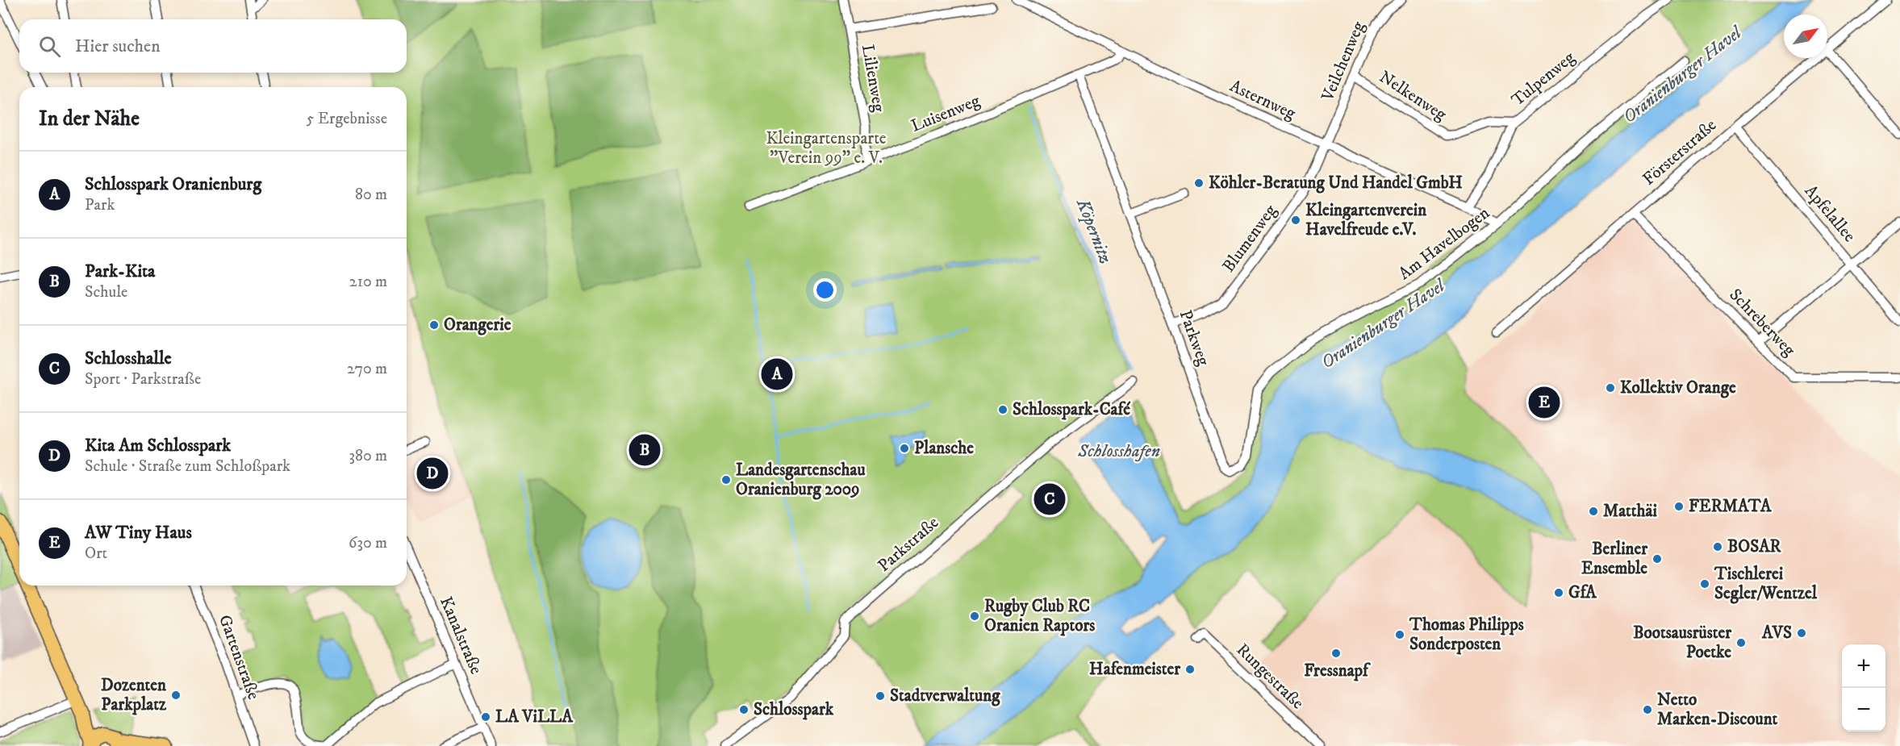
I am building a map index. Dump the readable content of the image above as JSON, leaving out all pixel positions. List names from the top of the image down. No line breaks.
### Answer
{"streets":{"street":["Veilchenweg","Lilienweg","Tulpenweg","Nelkenweg","Asternweg","Luisenweg","Försterstraße","Apfelallee","Blumenweg","Am Havelbogen","Schreberweg","Parkweg","Parkstraße","Kanalstraße","Gartenstraße","Rungestraße"]},"crossings":[["Veilchenweg","Nelkenweg"],["Veilchenweg","Asternweg"],["Veilchenweg","Blumenweg"],["Lilienweg","Luisenweg"],["Tulpenweg","Nelkenweg"],["Tulpenweg","Asternweg"],["Asternweg","Luisenweg"],["Asternweg","Blumenweg"],["Asternweg","Am Havelbogen"],["Luisenweg","Parkweg"],["Försterstraße","Apfelallee"],["Försterstraße","Schreberweg"],["Blumenweg","Parkweg"],["Am Havelbogen","Parkweg"]],"water":["Oranienburger Havel","Köpernitz","Schlosshafen"],"parks":["Kleingartensparte \"Verein 99\" e. V."],"places":["Köhler-Beratung Und Handel GmbH","Kleingartenverein Havelfreude e.V.","Orangerie","Kollektiv Orange","Schlosspark-Café","Plansche","Landesgartenschau Oranienburg 2009","FERMATA","Matthäi","BOSAR","Berliner Ensemble","Tischlerei Segler/Wentzel","GfA","Rugby Club RC Oranien Raptors","AVS","Thomas Philipps Sonderposten","Bootsausrüster Poetke","Fressnapf","Hafenmeister","Dozenten Parkplatz","Stadtverwaltung","Schlosspark","Netto Marken-Discount","LA ViLLA"],"north":"top right","page":{"search":"Hier suchen","heading":["In der Nähe","5 Ergebnisse"],"list":[{"mark":"A","name":"Schlosspark Oranienburg","note":"Park","value":"80 m"},{"mark":"B","name":"Park-Kita","note":"Schule","value":"210 m"},{"mark":"C","name":"Schlosshalle","note":"Sport · Parkstraße","value":"270 m"},{"mark":"D","name":"Kita Am Schlosspark","note":"Schule · Straße zum Schloßpark","value":"380 m"},{"mark":"E","name":"AW Tiny Haus","note":"Ort","value":"630 m"}],"pins":["A","E","B","D","C"],"map_buttons":["+","−"]}}
